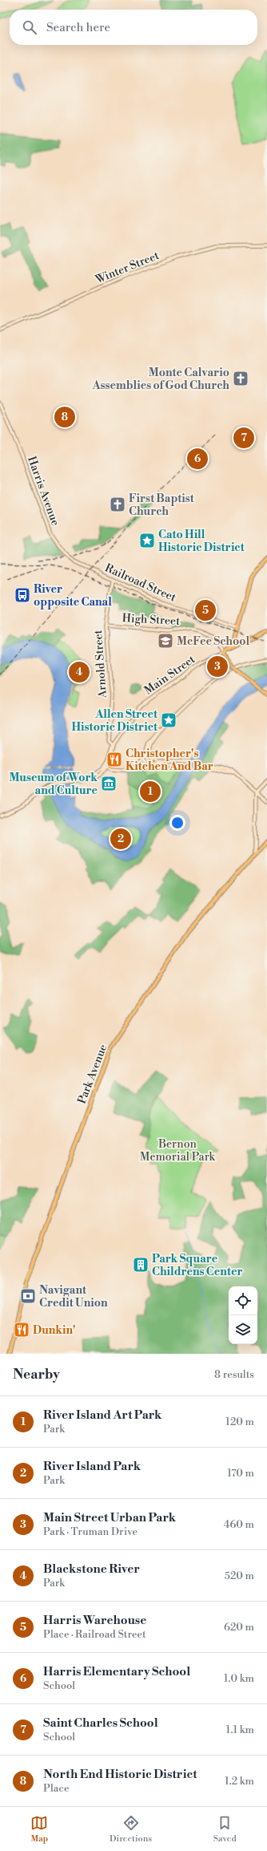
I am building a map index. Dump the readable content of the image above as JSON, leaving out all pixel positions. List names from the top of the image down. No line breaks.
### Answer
{"streets":{"main road":["Winter Street","Harris Avenue","Railroad Street","High Street","Arnold Street","Main Street","Park Avenue"]},"crossings":[["Harris Avenue","Railroad Street"],["Railroad Street","Arnold Street"],["Railroad Street","Main Street"],["High Street","Arnold Street"],["High Street","Main Street"],["Arnold Street","Main Street"]],"parks":["Bernon Memorial Park"],"places":{"church":["Monte Calvario Assemblies of God Church","First Baptist Church"],"place":["Cato Hill Historic District","Allen Street Historic District"],"bus stop":["River opposite Canal"],"school or university":["McFee School"],"restaurant":["Christopher's Kitchen And Bar","Dunkin'"],"museum":["Museum of Work and Culture"],"building":["Park Square Childrens Center"],"bank":["Navigant Credit Union"]},"page":{"search":"Search here","pins":["8","7","6","5","3","4","1","2"],"heading":["Nearby","8 results"],"list":[{"mark":"1","name":"River Island Art Park","note":"Park","value":"120 m"},{"mark":"2","name":"River Island Park","note":"Park","value":"170 m"},{"mark":"3","name":"Main Street Urban Park","note":"Park · Truman Drive","value":"460 m"},{"mark":"4","name":"Blackstone River","note":"Park","value":"520 m"},{"mark":"5","name":"Harris Warehouse","note":"Place · Railroad Street","value":"620 m"},{"mark":"6","name":"Harris Elementary School","note":"School","value":"1.0 km"},{"mark":"7","name":"Saint Charles School","note":"School","value":"1.1 km"},{"mark":"8","name":"North End Historic District","note":"Place","value":"1.2 km"}],"nav":["Map","Directions","Saved"]}}
